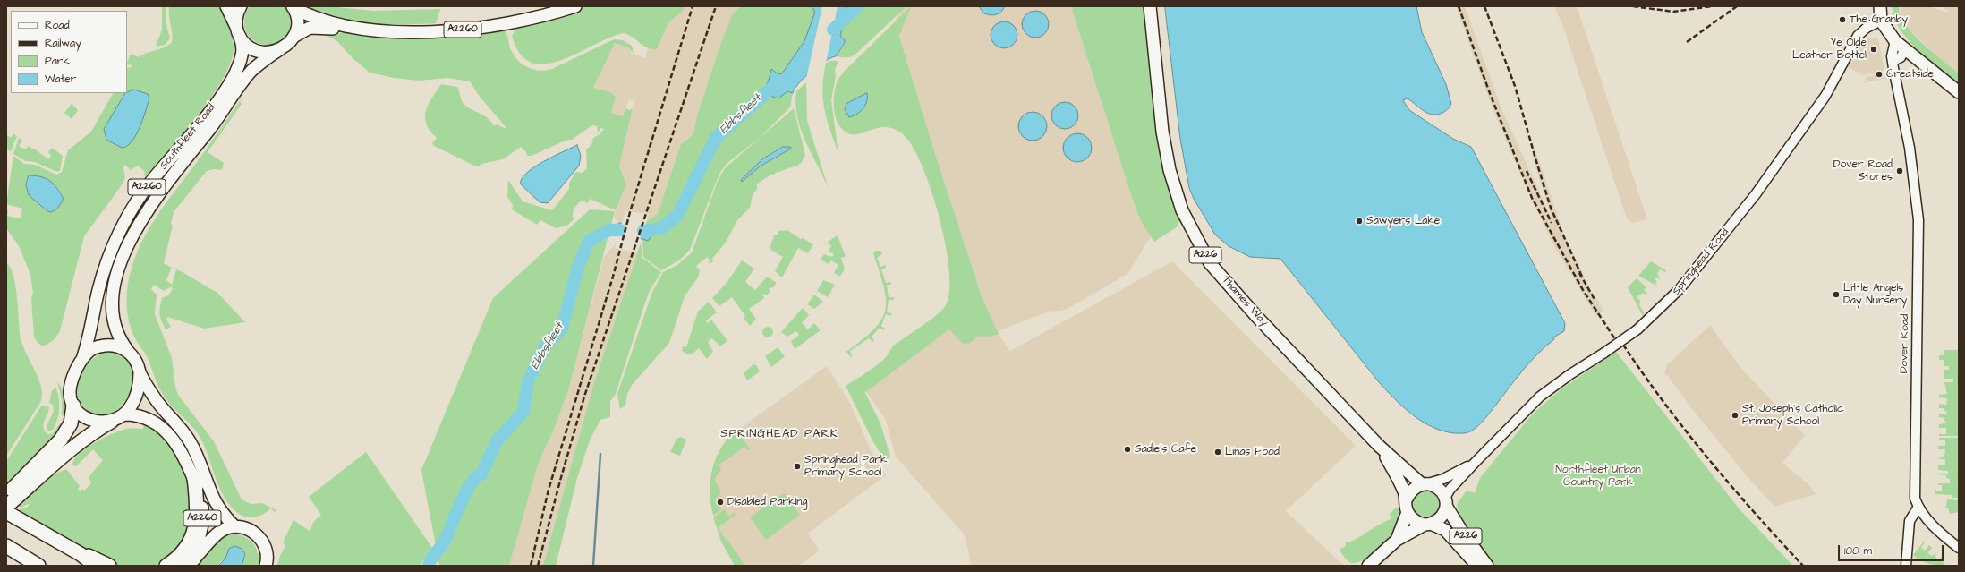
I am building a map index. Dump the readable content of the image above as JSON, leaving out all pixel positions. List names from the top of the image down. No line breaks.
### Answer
{"streets":{"main road":["A2260","Southfleet Road","A226","Thames Way"],"street":["Springhead Road","Dover Road"]},"crossings":[["A2260","Southfleet Road"],["A226","Springhead Road"],["A226","Thames Way"],["Springhead Road","Thames Way"]],"districts":["SPRINGHEAD PARK"],"water":["Ebbsfleet"],"parks":["Northfleet Urban Country Park"],"places":["The Granby","Ye Olde Leather Bottel","Creatside","Dover Road Stores","Sawyers Lake","Little Angels Day Nursery","St. Joseph's Catholic Primary School","Sadie's Cafe","Linas Food","Springhead Park Primary School","Disabled Parking"],"legend":["Road","Railway","Park","Water"],"scale_bar":"100 m"}
